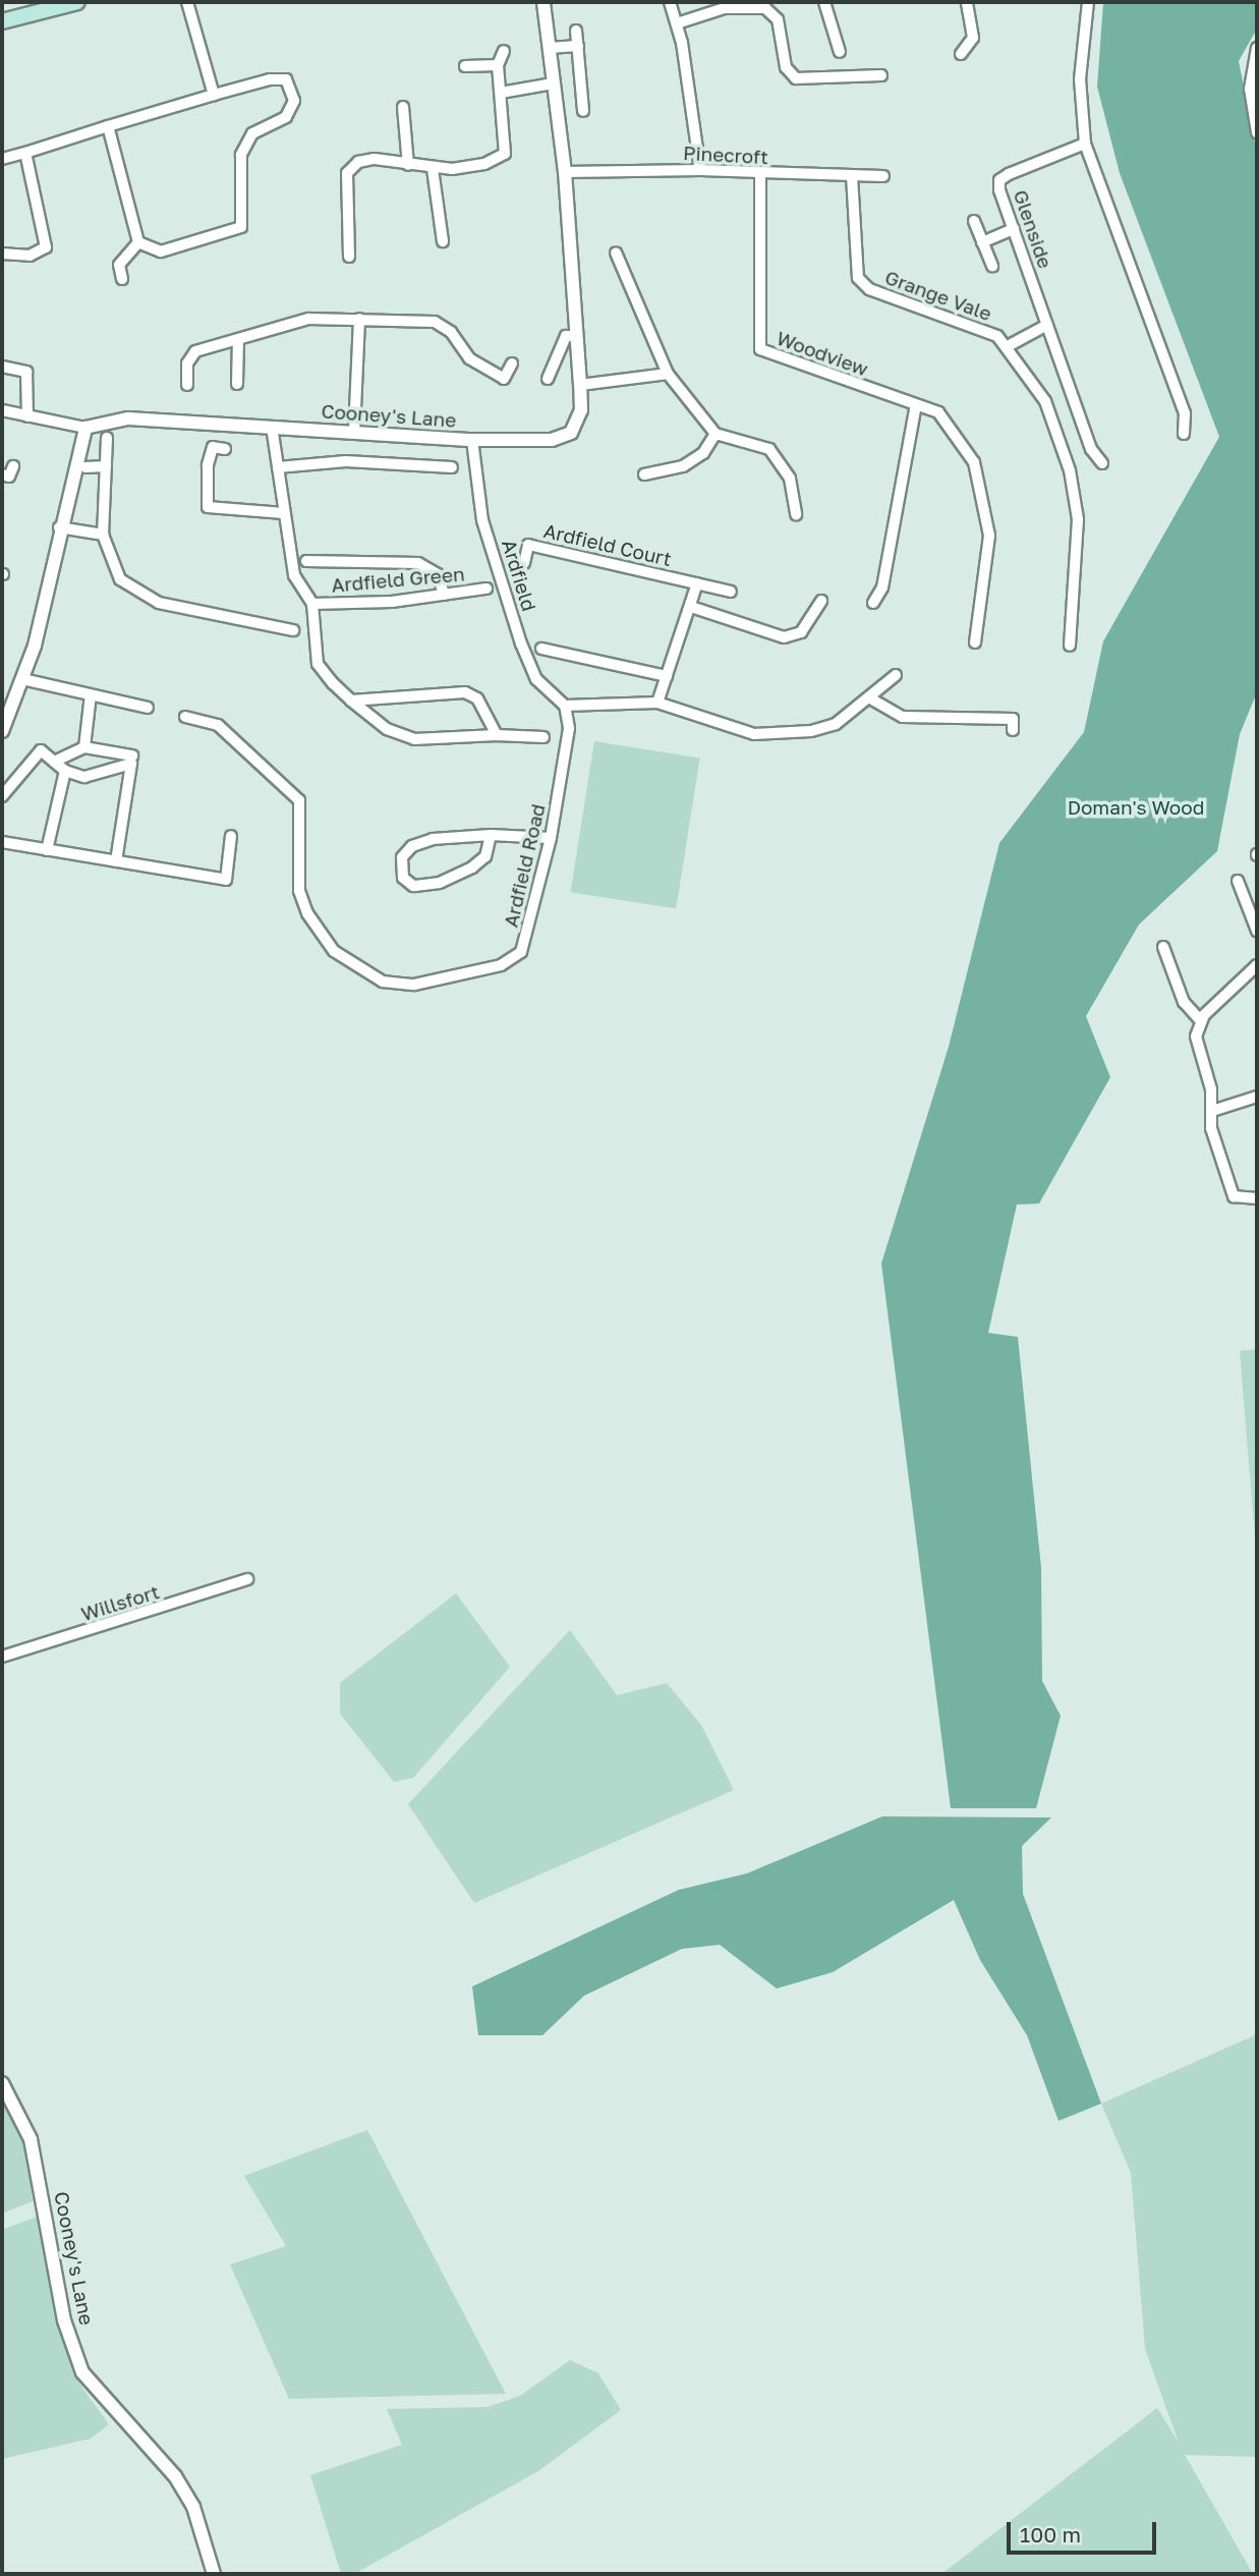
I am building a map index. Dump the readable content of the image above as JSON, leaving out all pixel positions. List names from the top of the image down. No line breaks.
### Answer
{"streets":{"street":["Pinecroft","Glenside","Grange Vale","Woodview","Cooney's Lane","Ardfield Court","Ardfield","Ardfield Green","Ardfield Road","Willsfort"]},"crossings":[["Pinecroft","Grange Vale"],["Pinecroft","Woodview"],["Pinecroft","Cooney's Lane"],["Cooney's Lane","Ardfield"],["Ardfield","Ardfield Road"]],"parks":["Doman's Wood"],"scale_bar":"100 m"}
